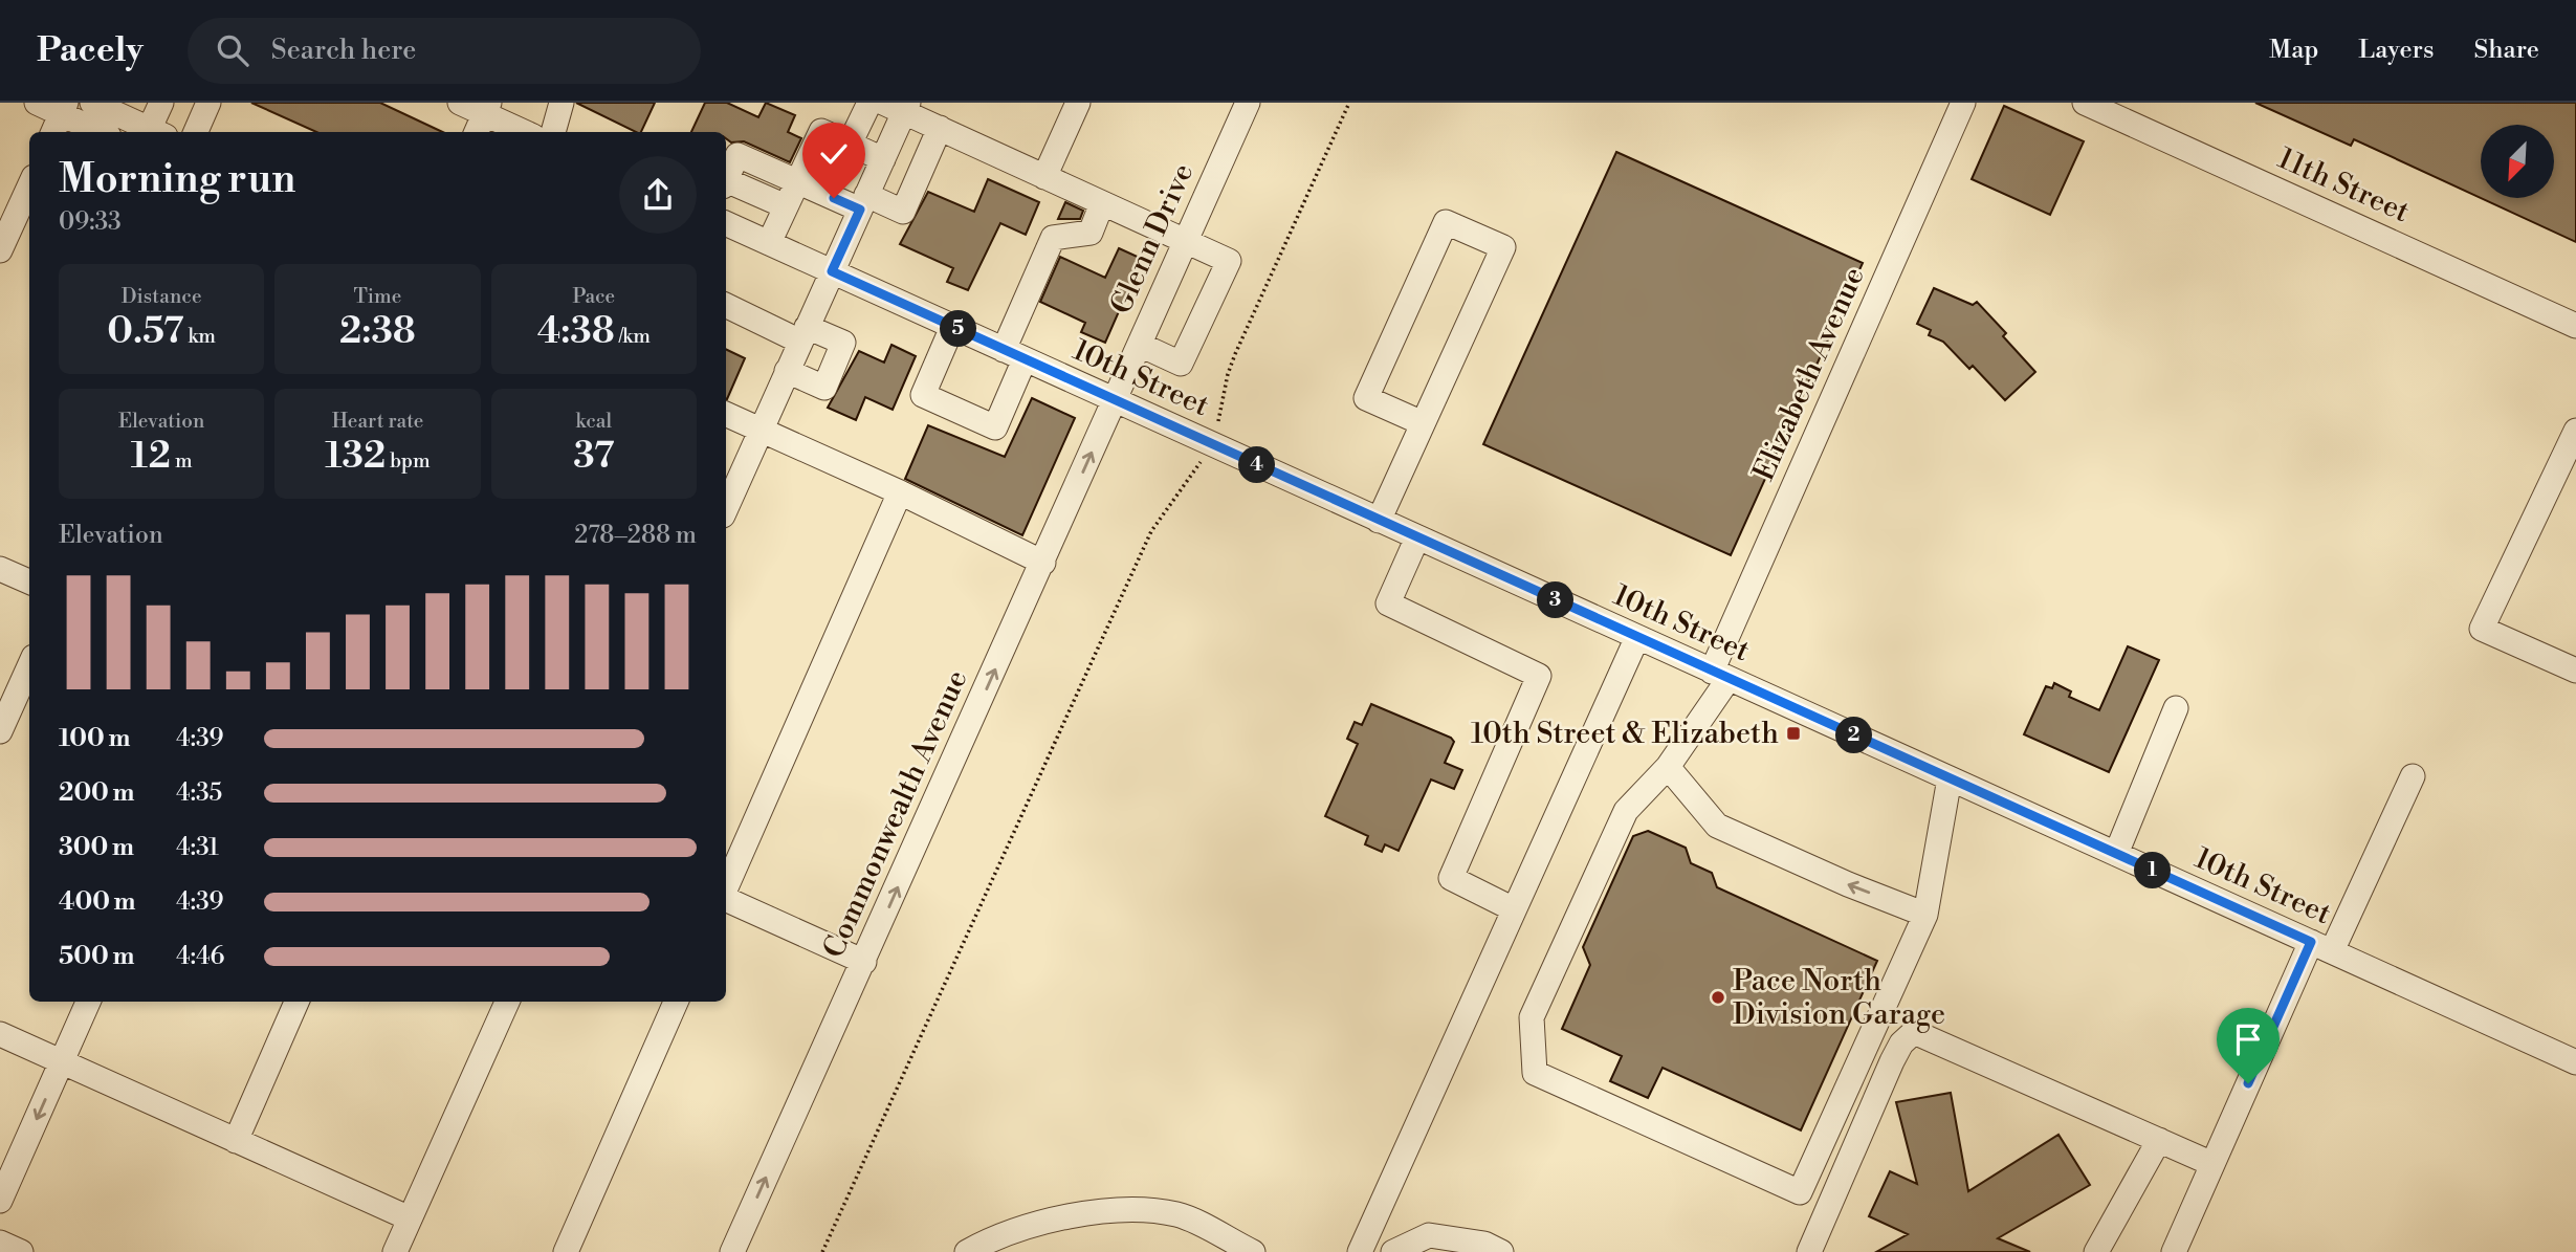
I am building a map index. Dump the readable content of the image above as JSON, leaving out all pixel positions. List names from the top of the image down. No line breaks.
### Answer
{"streets":{"street":["11th Street","Glenn Drive","Elizabeth Avenue","10th Street","Commonwealth Avenue"]},"crossings":[["Glenn Drive","10th Street"],["Glenn Drive","Commonwealth Avenue"],["Elizabeth Avenue","10th Street"],["10th Street","Commonwealth Avenue"]],"places":{"transit":["10th Street & Elizabeth"],"other":["Pace North Division Garage"]},"north":"bottom left","page":{"header":"Pacely","search":"Search here","nav":["Map","Layers","Share"],"heading":["Morning run","09:33"],"stats":[["Distance","0.57 km"],["Time","2:38"],["Pace","4:38 /km"],["Elevation","12 m"],["Heart rate","132 bpm"],["kcal","37"]],"pins":["5","4","3","2","1"],"chart":["Elevation","278–288 m"],"list":[{"name":"100 m","note":"4:39"},{"name":"200 m","note":"4:35"},{"name":"300 m","note":"4:31"},{"name":"400 m","note":"4:39"},{"name":"500 m","note":"4:46"}]}}
